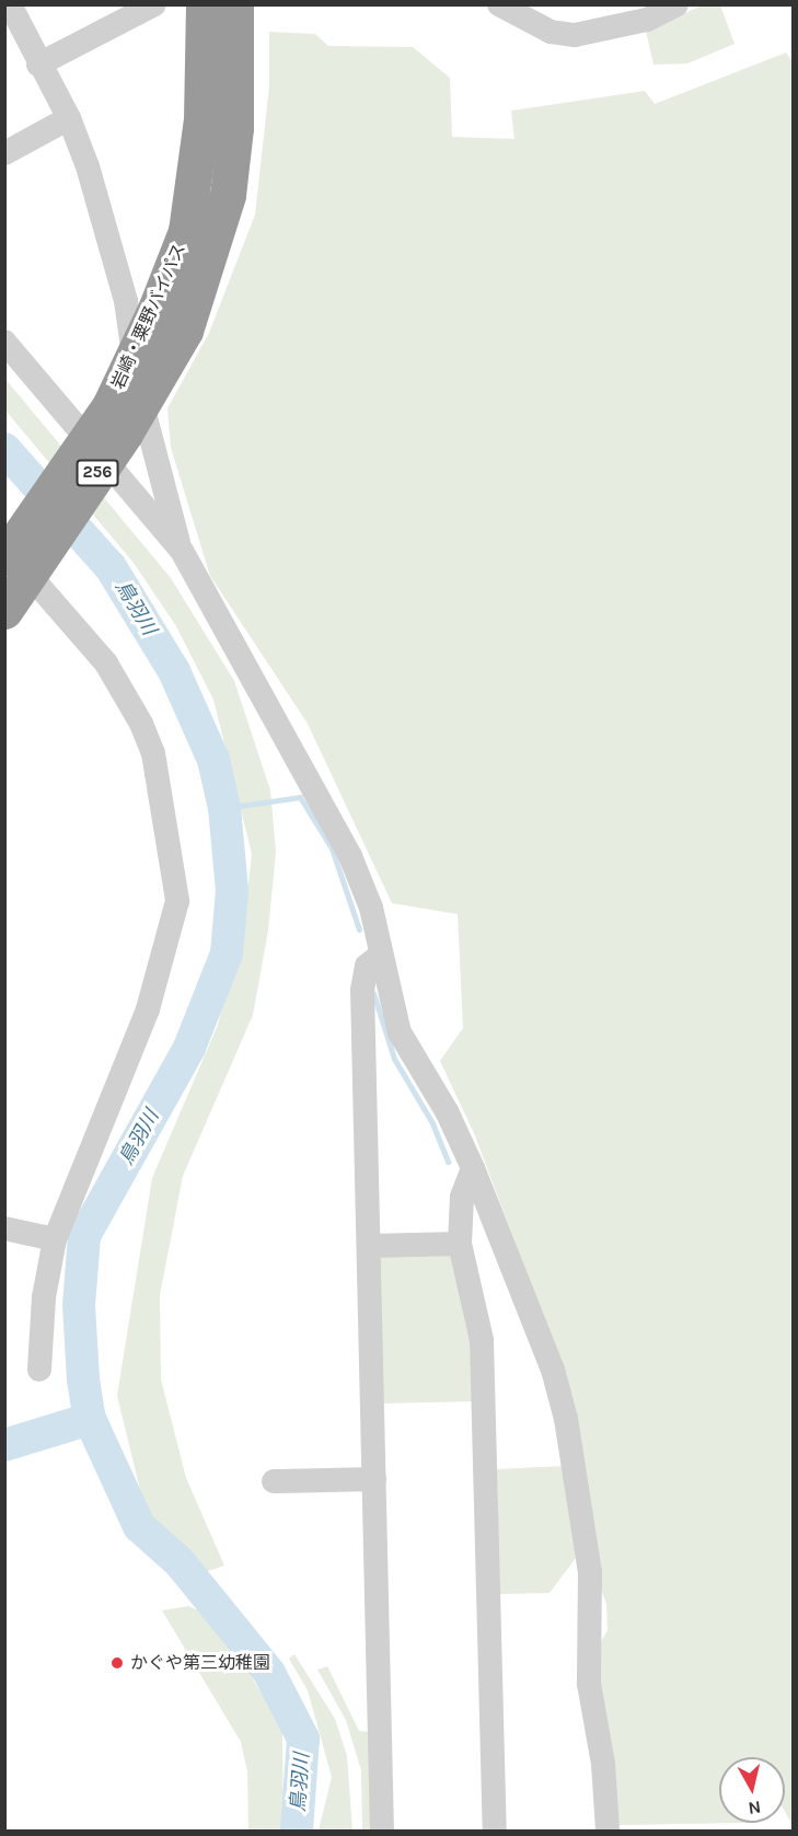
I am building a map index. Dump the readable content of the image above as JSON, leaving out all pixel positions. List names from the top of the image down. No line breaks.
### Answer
{"streets":{"highway":["岩崎・粟野バイパス","256"]},"water":["鳥羽川"],"places":["かぐや第三幼稚園"],"north":"bottom"}
